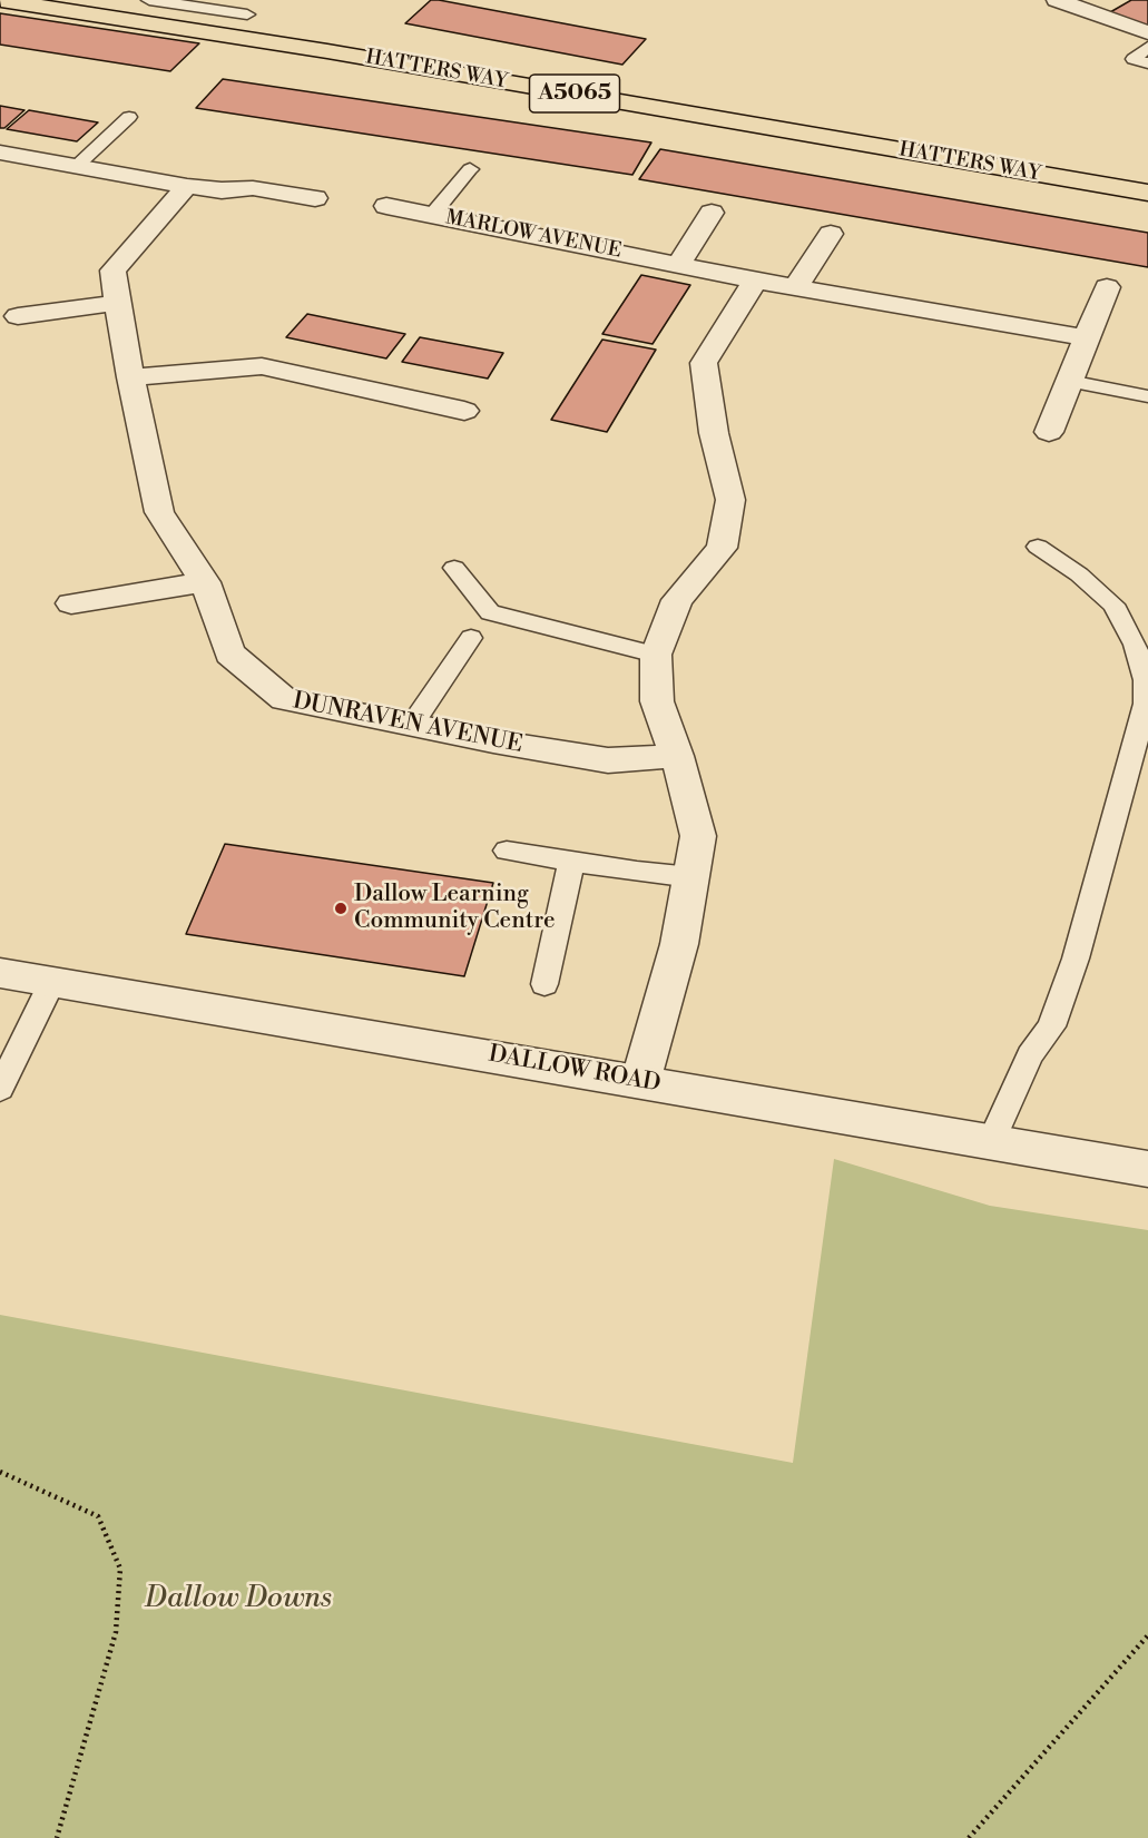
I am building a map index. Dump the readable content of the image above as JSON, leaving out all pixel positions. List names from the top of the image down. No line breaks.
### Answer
{"streets":{"main road":["HATTERS WAY","A5065"],"street":["MARLOW AVENUE","DUNRAVEN AVENUE","DALLOW ROAD"]},"parks":["Dallow Downs"],"places":["Dallow Learning Community Centre"]}
